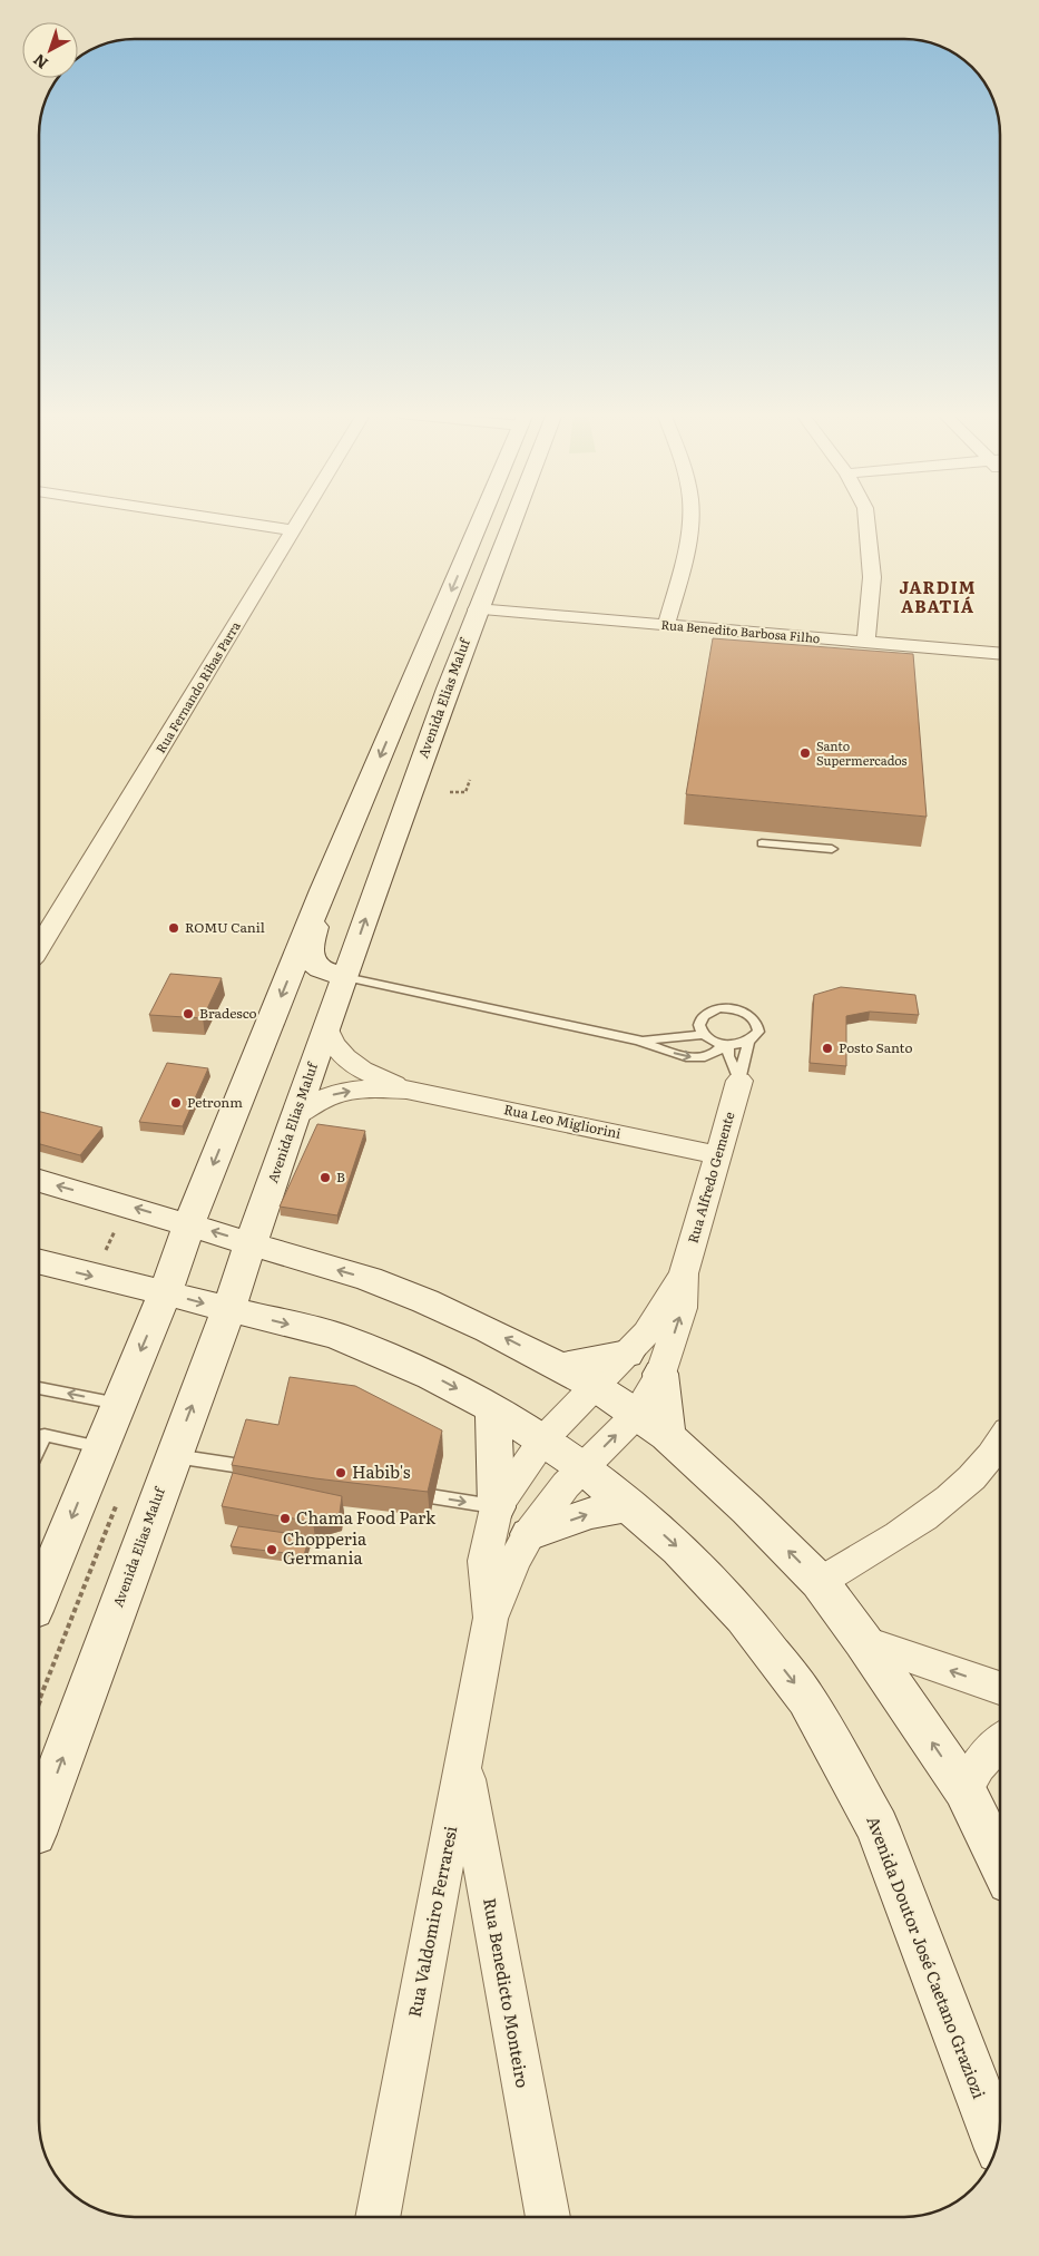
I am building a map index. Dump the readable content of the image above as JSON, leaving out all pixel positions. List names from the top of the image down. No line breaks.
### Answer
{"streets":{"main road":["Avenida Elias Maluf","Avenida Doutor José Caetano Graziozi"],"street":["Rua Benedito Barbosa Filho","Rua Fernando Ribas Parra","Rua Leo Migliorini","Rua Alfredo Gemente","Rua Valdomiro Ferraresi","Rua Benedicto Monteiro"]},"crossings":[["Rua Benedito Barbosa Filho","Avenida Elias Maluf"],["Avenida Elias Maluf","Rua Leo Migliorini"],["Avenida Elias Maluf","Avenida Doutor José Caetano Graziozi"],["Rua Leo Migliorini","Rua Alfredo Gemente"],["Rua Valdomiro Ferraresi","Avenida Doutor José Caetano Graziozi"],["Rua Valdomiro Ferraresi","Rua Benedicto Monteiro"]],"districts":["JARDIM ABATIÁ"],"places":["Santo Supermercados","ROMU Canil","Bradesco","Posto Santo","Petronm","B","Habib's","Chama Food Park","Chopperia Germania"],"north":"bottom left"}
